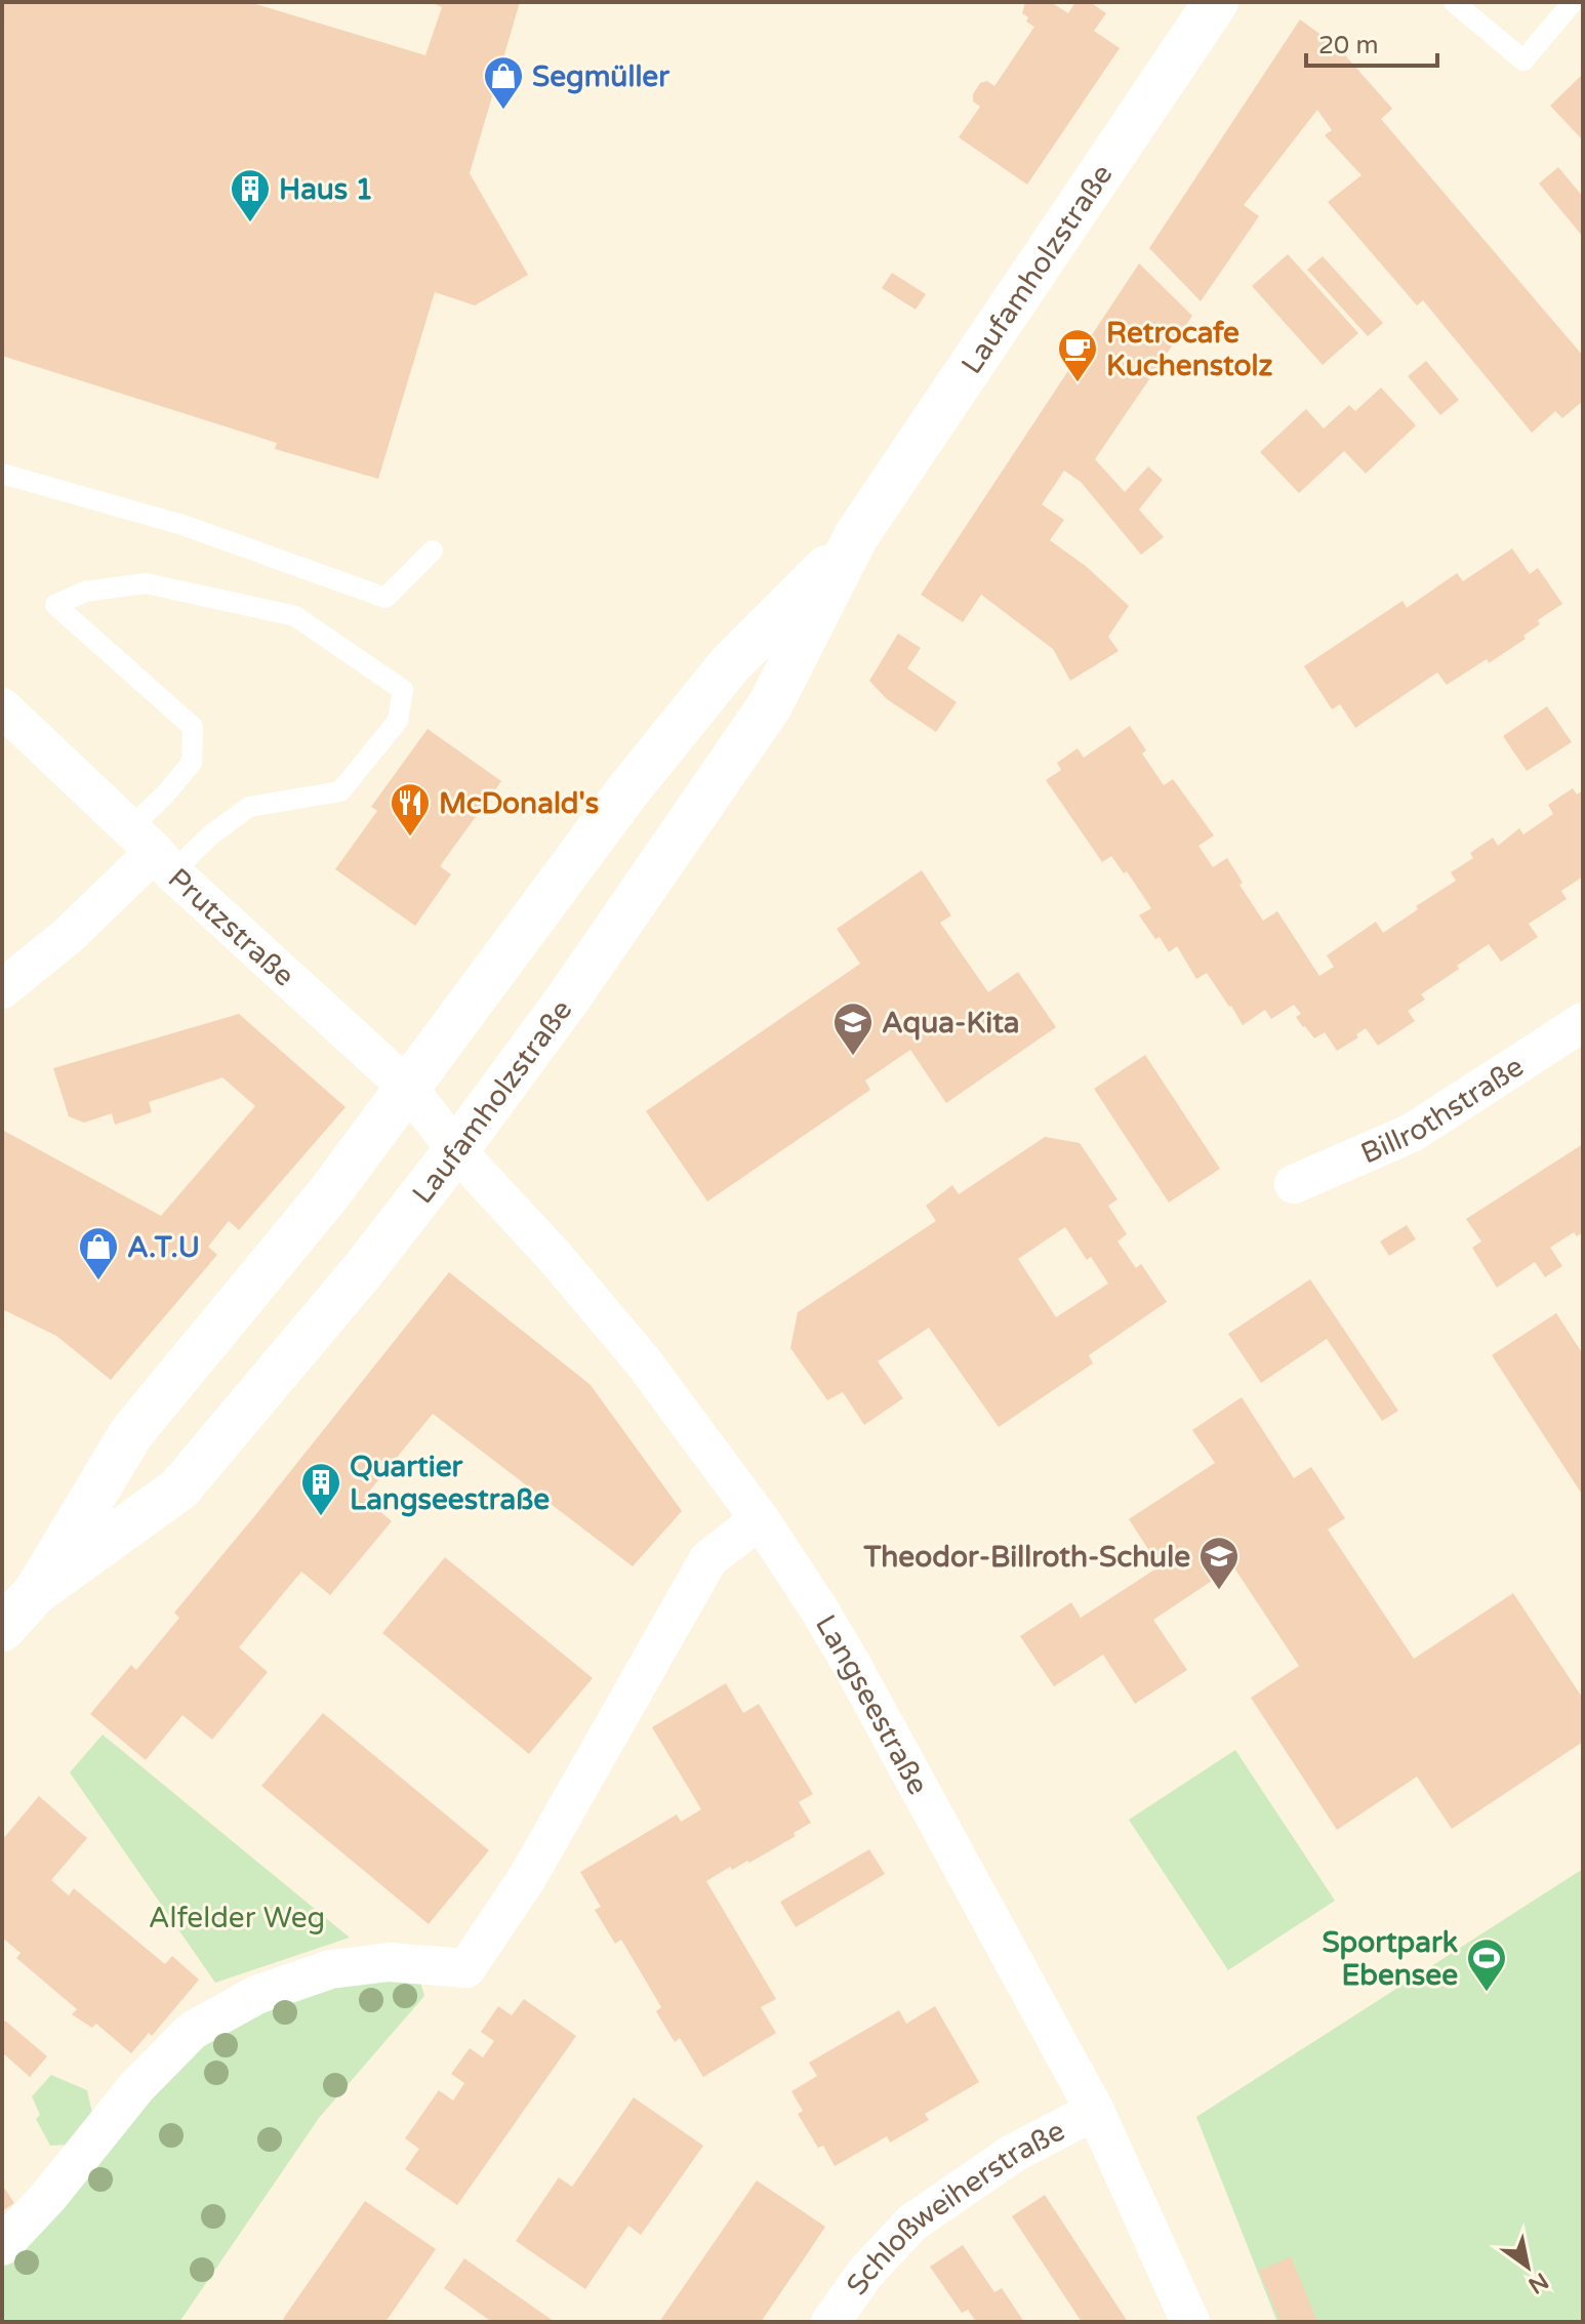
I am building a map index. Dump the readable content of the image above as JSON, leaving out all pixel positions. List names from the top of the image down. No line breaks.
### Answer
{"streets":{"main road":["Laufamholzstraße"],"street":["Prutzstraße","Billrothstraße","Langseestraße","Schloßweiherstraße"]},"crossings":[["Laufamholzstraße","Prutzstraße"],["Laufamholzstraße","Langseestraße"],["Prutzstraße","Langseestraße"],["Langseestraße","Schloßweiherstraße"]],"parks":["Alfelder Weg"],"places":{"shop":["Segmüller","A.T.U"],"building":["Haus 1","Quartier Langseestraße"],"cafe":["Retrocafe Kuchenstolz"],"restaurant":["McDonald's"],"school or university":["Aqua-Kita","Theodor-Billroth-Schule"],"sports":["Sportpark Ebensee"]},"scale_bar":"20 m","north":"bottom right"}
